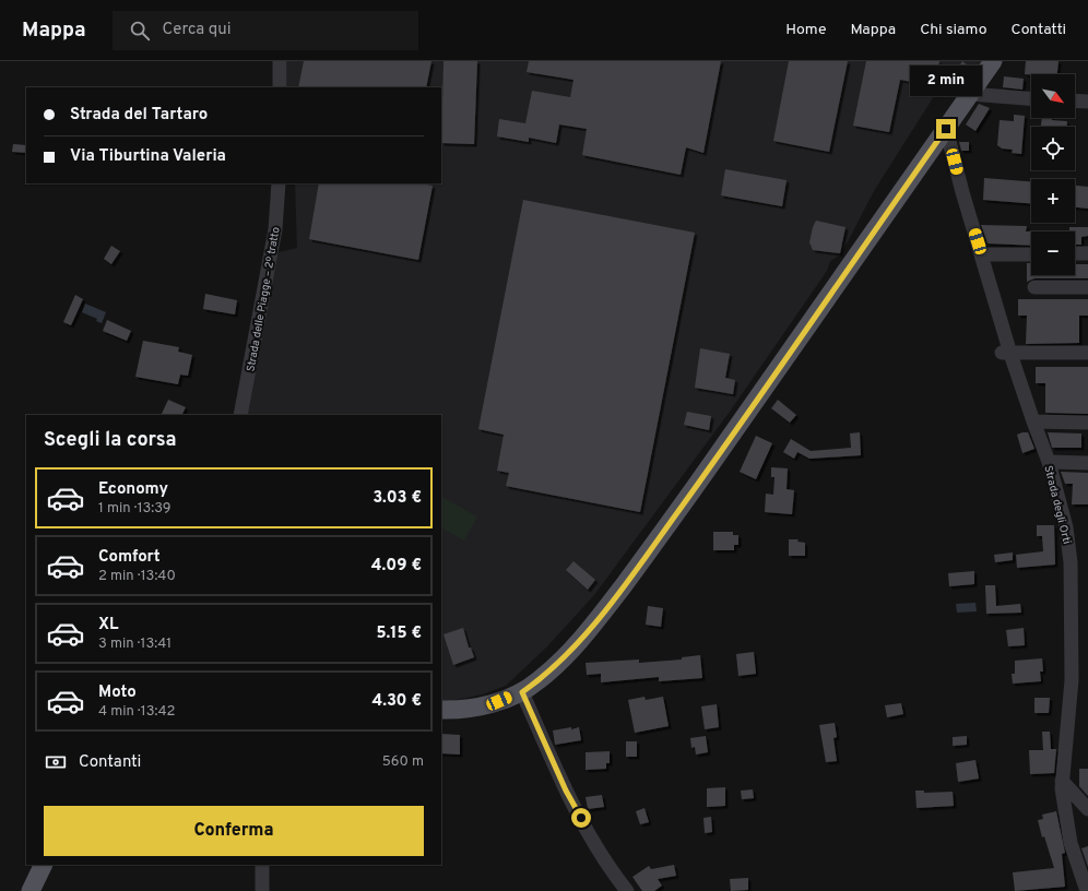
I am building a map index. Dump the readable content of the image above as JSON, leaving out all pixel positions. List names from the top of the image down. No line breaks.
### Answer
{"streets":{"street":["Strada delle Piagge – 2º tratto","Strada degli Orti"]},"north":"bottom right","page":{"header":"Mappa","search":"Cerca qui","nav":["Home","Mappa","Chi siamo","Contatti"],"bubble":"2 min","map_buttons":["+","−"],"banner":["Strada del Tartaro","Via Tiburtina Valeria"],"heading":"Scegli la corsa","list":[{"name":"Economy","note":"1 min · 13:39","value":"3.03 €"},{"name":"Comfort","note":"2 min · 13:40","value":"4.09 €"},{"name":"XL","note":"3 min · 13:41","value":"5.15 €"},{"name":"Moto","note":"4 min · 13:42","value":"4.30 €"}],"pay":["Contanti","560 m"],"buttons":"Conferma"}}
